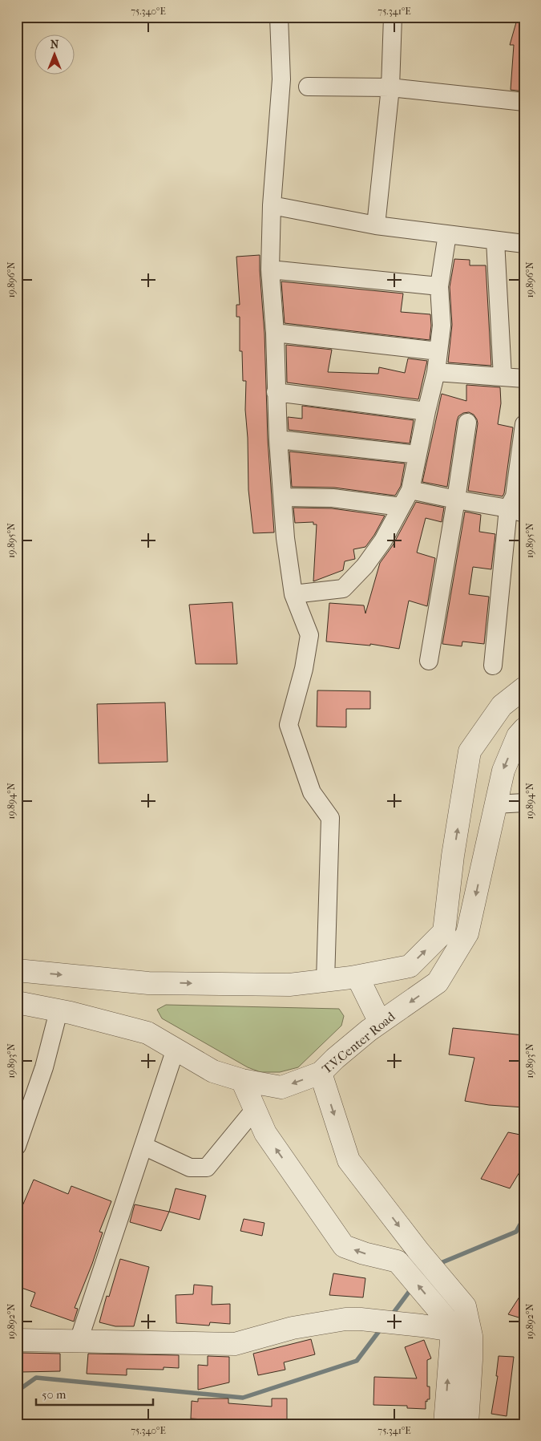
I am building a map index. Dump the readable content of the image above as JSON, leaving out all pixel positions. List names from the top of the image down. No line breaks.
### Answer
{"streets":{"street":["T.V.Center Road"]},"one_way":["T.V.Center Road"],"scale_bar":"50 m","north":"top","coordinates":["75.340°E","75.341°E","19.896°N","19.895°N","19.894°N","19.893°N","19.892°N"]}
